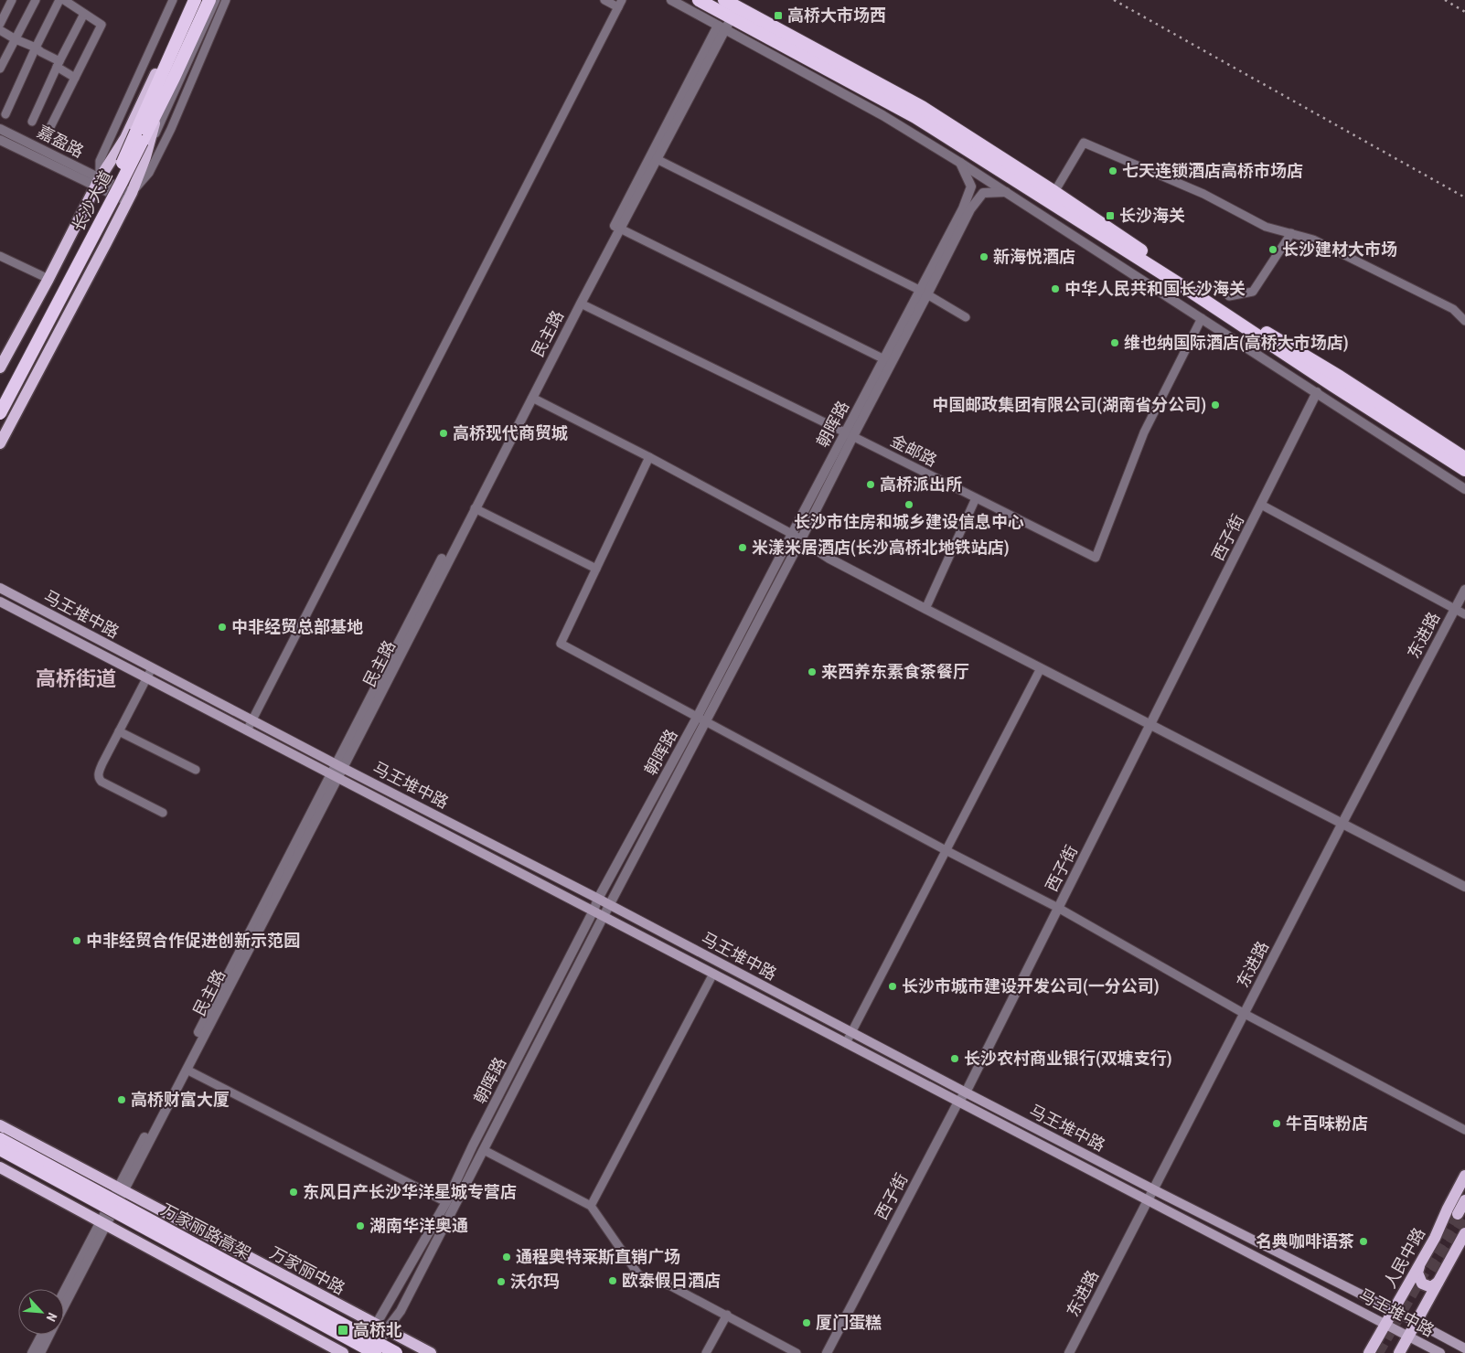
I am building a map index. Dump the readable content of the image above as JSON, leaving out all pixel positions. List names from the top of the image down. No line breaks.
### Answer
{"streets":{"highway":["长沙大道","万家丽路高架"],"main road":["马王堆中路","人民中路","万家丽中路"],"street":["嘉盈路","民主路","朝晖路","金邮路","西子街","东进路"]},"crossings":[["民主路","金邮路"],["民主路","马王堆中路"],["民主路","万家丽中路"],["朝晖路","金邮路"],["朝晖路","马王堆中路"],["朝晖路","万家丽路高架"],["朝晖路","万家丽中路"],["西子街","马王堆中路"],["马王堆中路","东进路"],["马王堆中路","人民中路"]],"districts":["高桥街道"],"places":{"transit":["高桥大市场西","长沙海关","高桥北"],"other":["七天连锁酒店高桥市场店","长沙建材大市场","新海悦酒店","中华人民共和国长沙海关","维也纳国际酒店(高桥大市场店)","中国邮政集团有限公司(湖南省分公司)","高桥现代商贸城","高桥派出所","长沙市住房和城乡建设信息中心","米漾米居酒店(长沙高桥北地铁站店)","中非经贸总部基地","来西养东素食茶餐厅","中非经贸合作促进创新示范园","长沙市城市建设开发公司(一分公司)","长沙农村商业银行(双塘支行)","高桥财富大厦","牛百味粉店","东风日产长沙华洋星城专营店","湖南华洋奥通","名典咖啡语茶","通程奥特莱斯直销广场","欧泰假日酒店","沃尔玛","厦门蛋糕"]},"north":"bottom right"}
